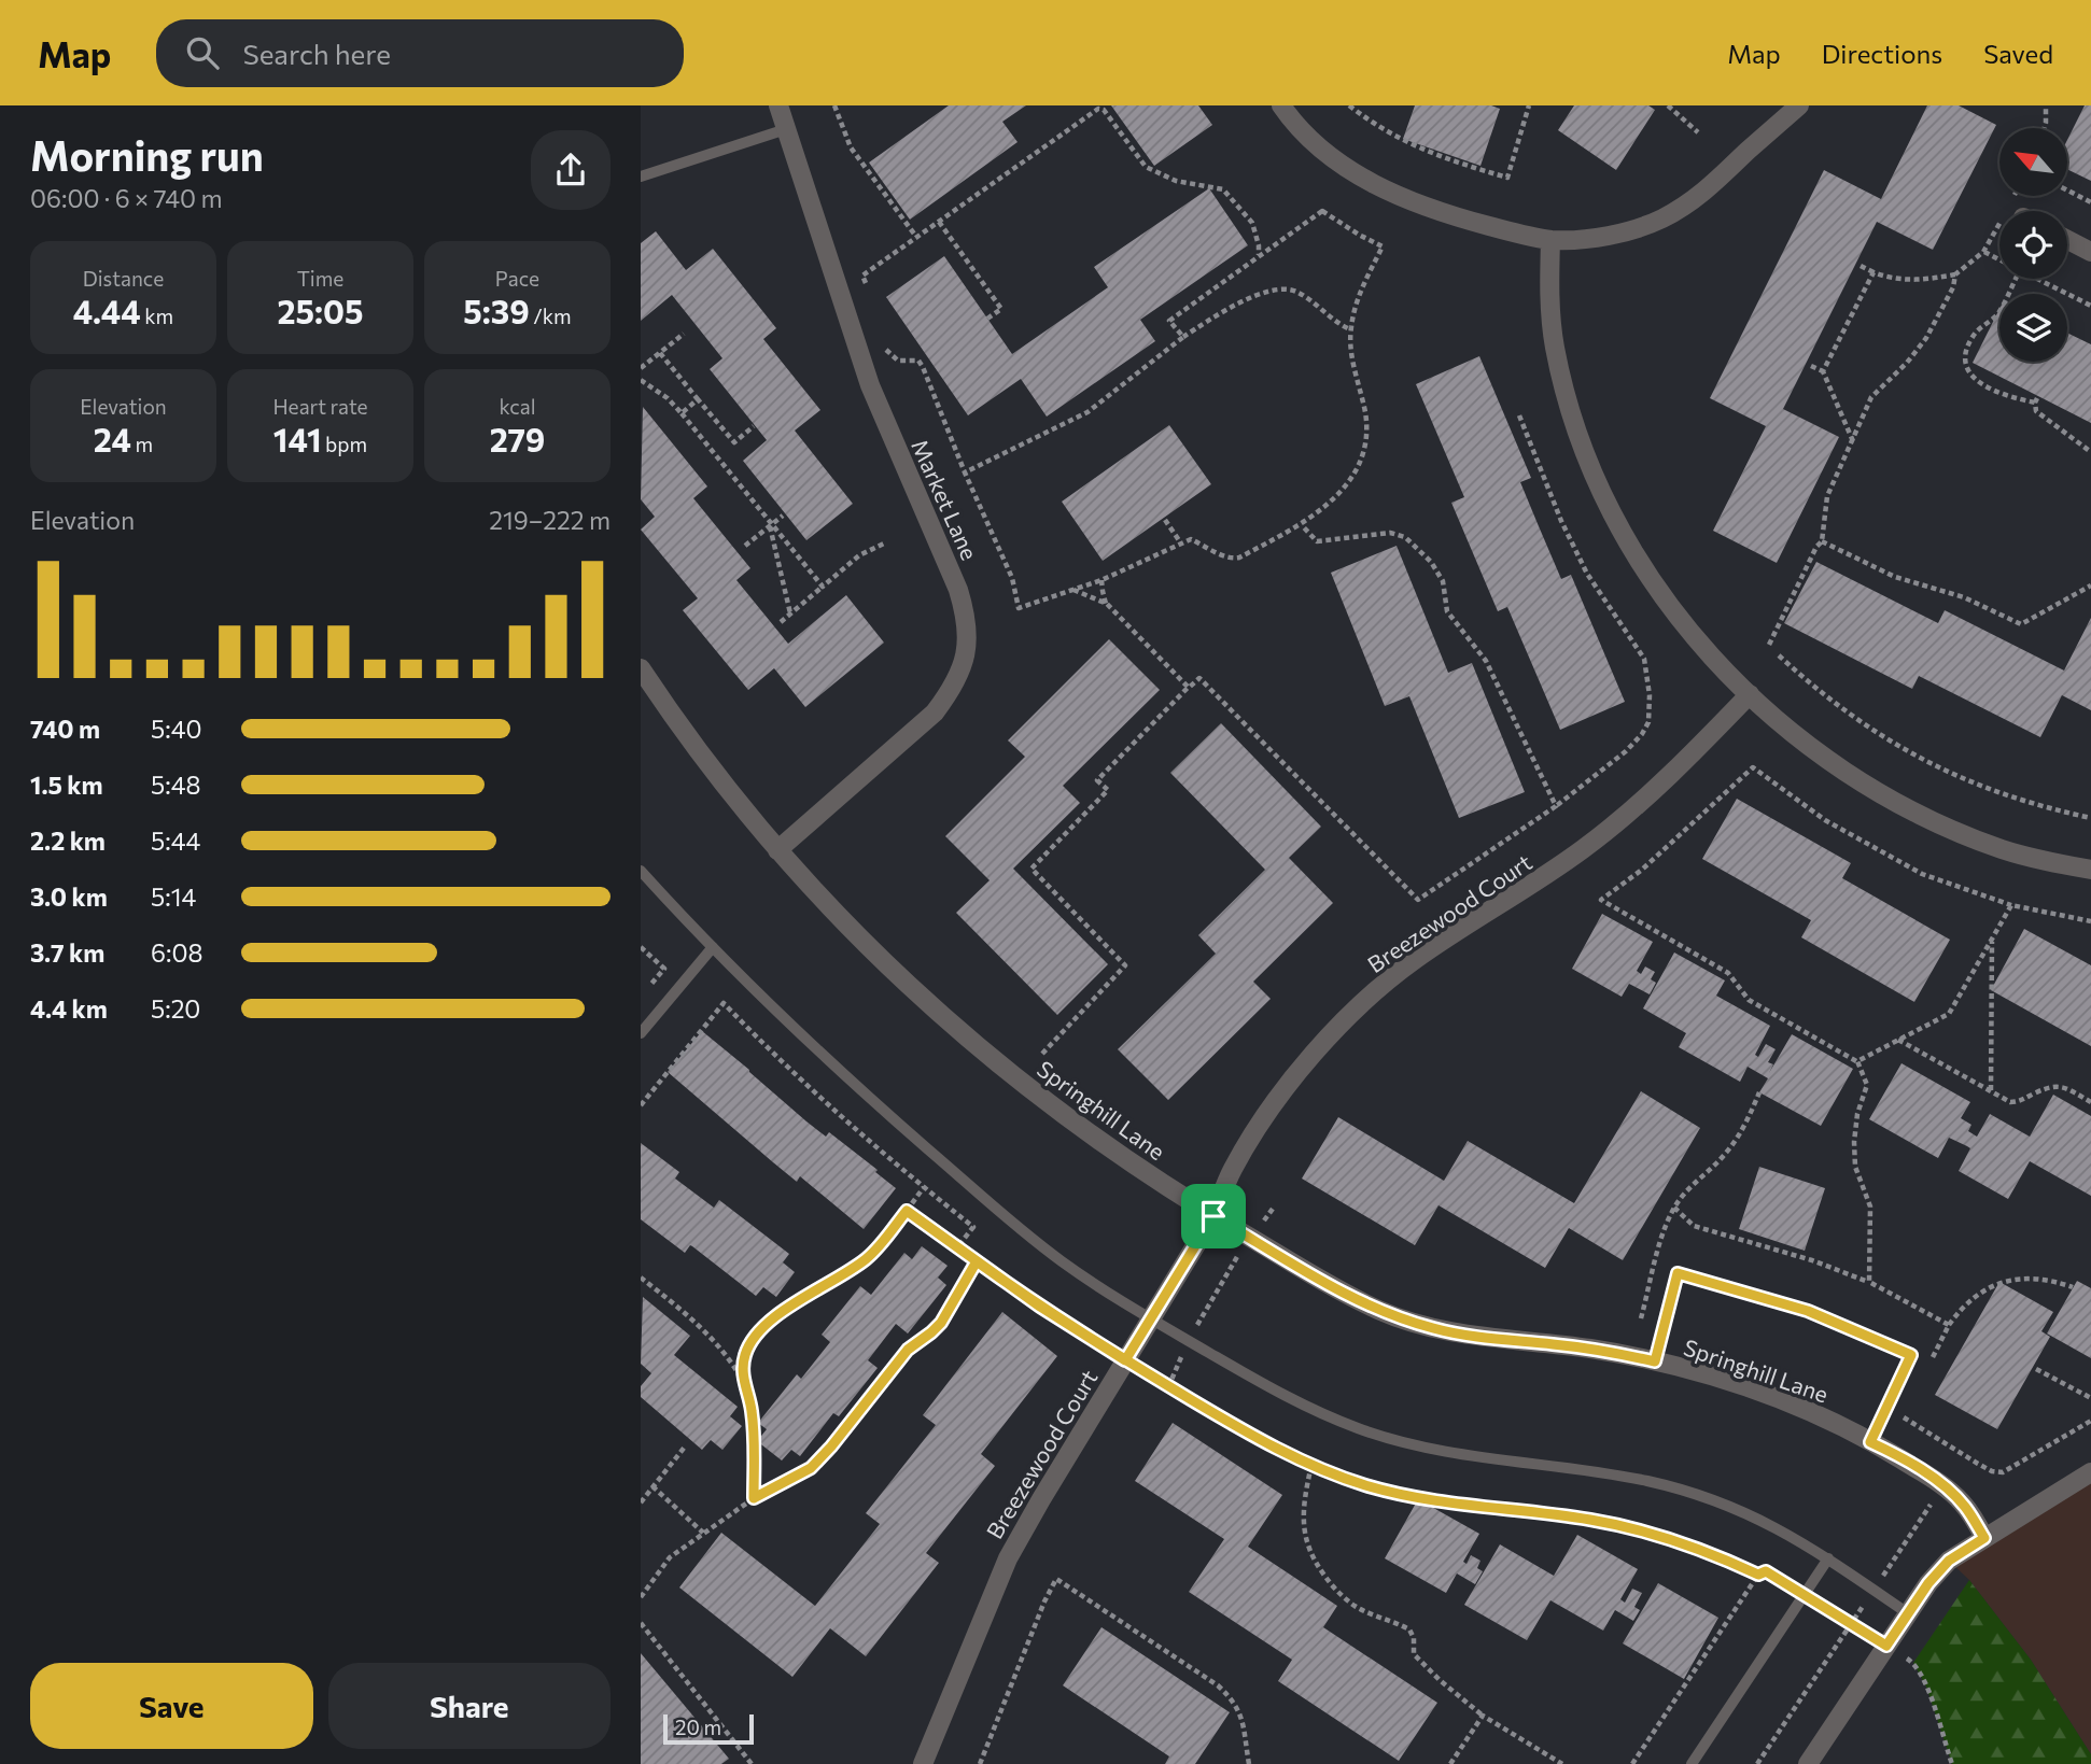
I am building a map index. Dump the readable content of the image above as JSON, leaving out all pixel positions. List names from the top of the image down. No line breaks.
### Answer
{"streets":{"street":["Market Lane","Breezewood Court","Springhill Lane"]},"crossings":[["Market Lane","Springhill Lane"],["Breezewood Court","Springhill Lane"]],"scale_bar":"20 m","north":"top left","page":{"header":"Map","search":"Search here","nav":["Map","Directions","Saved"],"heading":["Morning run","06:00 · 6 × 740 m"],"stats":[["Distance","4.44 km"],["Time","25:05"],["Pace","5:39 /km"],["Elevation","24 m"],["Heart rate","141 bpm"],["kcal","279"]],"chart":["Elevation","219–222 m"],"list":[{"name":"740 m","note":"5:40"},{"name":"1.5 km","note":"5:48"},{"name":"2.2 km","note":"5:44"},{"name":"3.0 km","note":"5:14"},{"name":"3.7 km","note":"6:08"},{"name":"4.4 km","note":"5:20"}],"buttons":["Save","Share"],"scale":"20 m"}}
